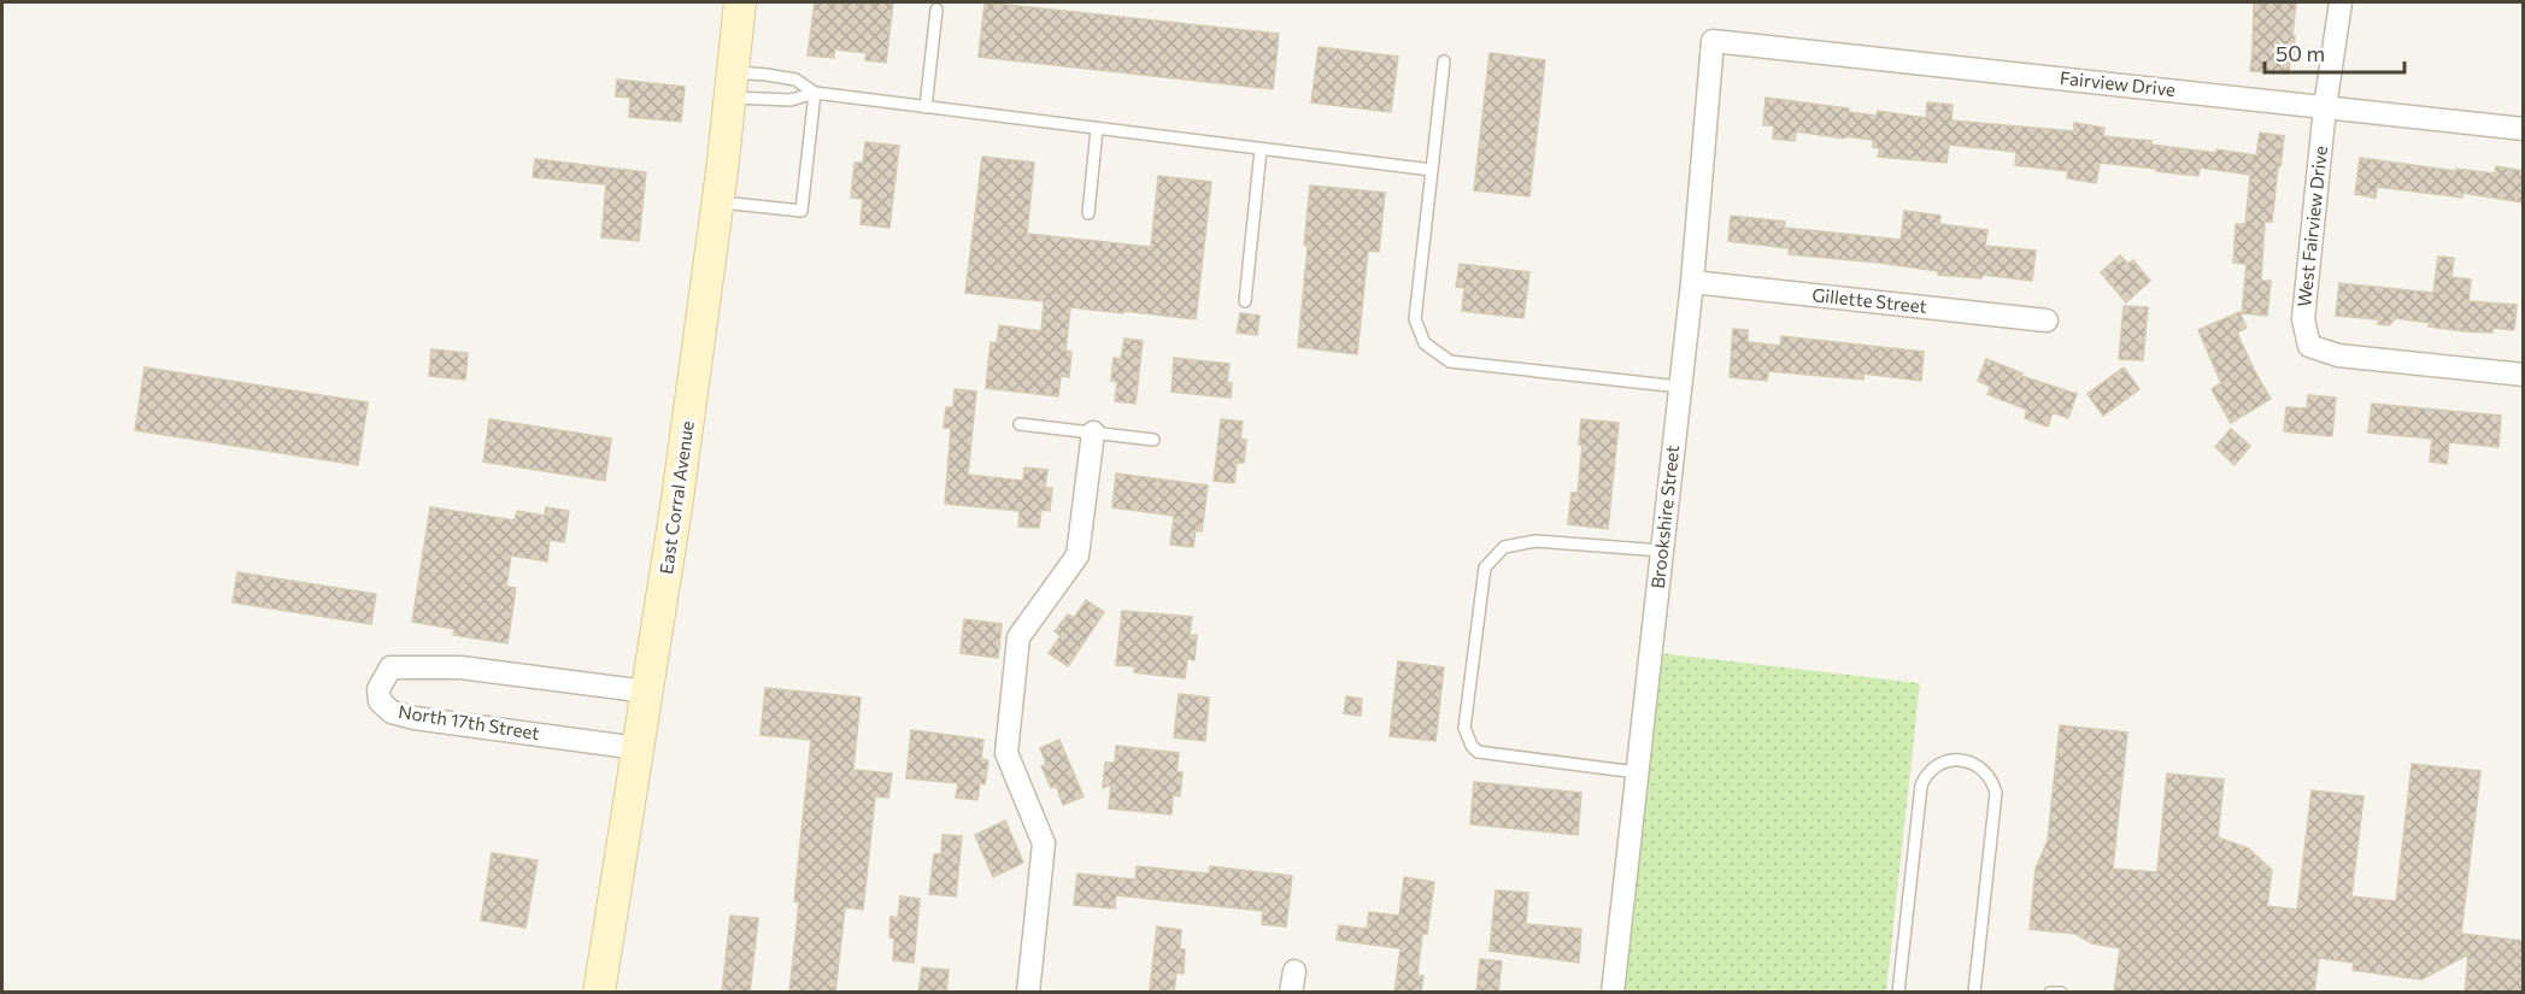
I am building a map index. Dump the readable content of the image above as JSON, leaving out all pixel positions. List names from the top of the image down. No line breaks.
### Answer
{"streets":{"main road":["East Corral Avenue"],"street":["Fairview Drive","West Fairview Drive","Gillette Street","Brookshire Street","North 17th Street"]},"crossings":[["Fairview Drive","West Fairview Drive"],["Fairview Drive","Brookshire Street"],["Gillette Street","Brookshire Street"],["East Corral Avenue","North 17th Street"]],"scale_bar":"50 m"}
